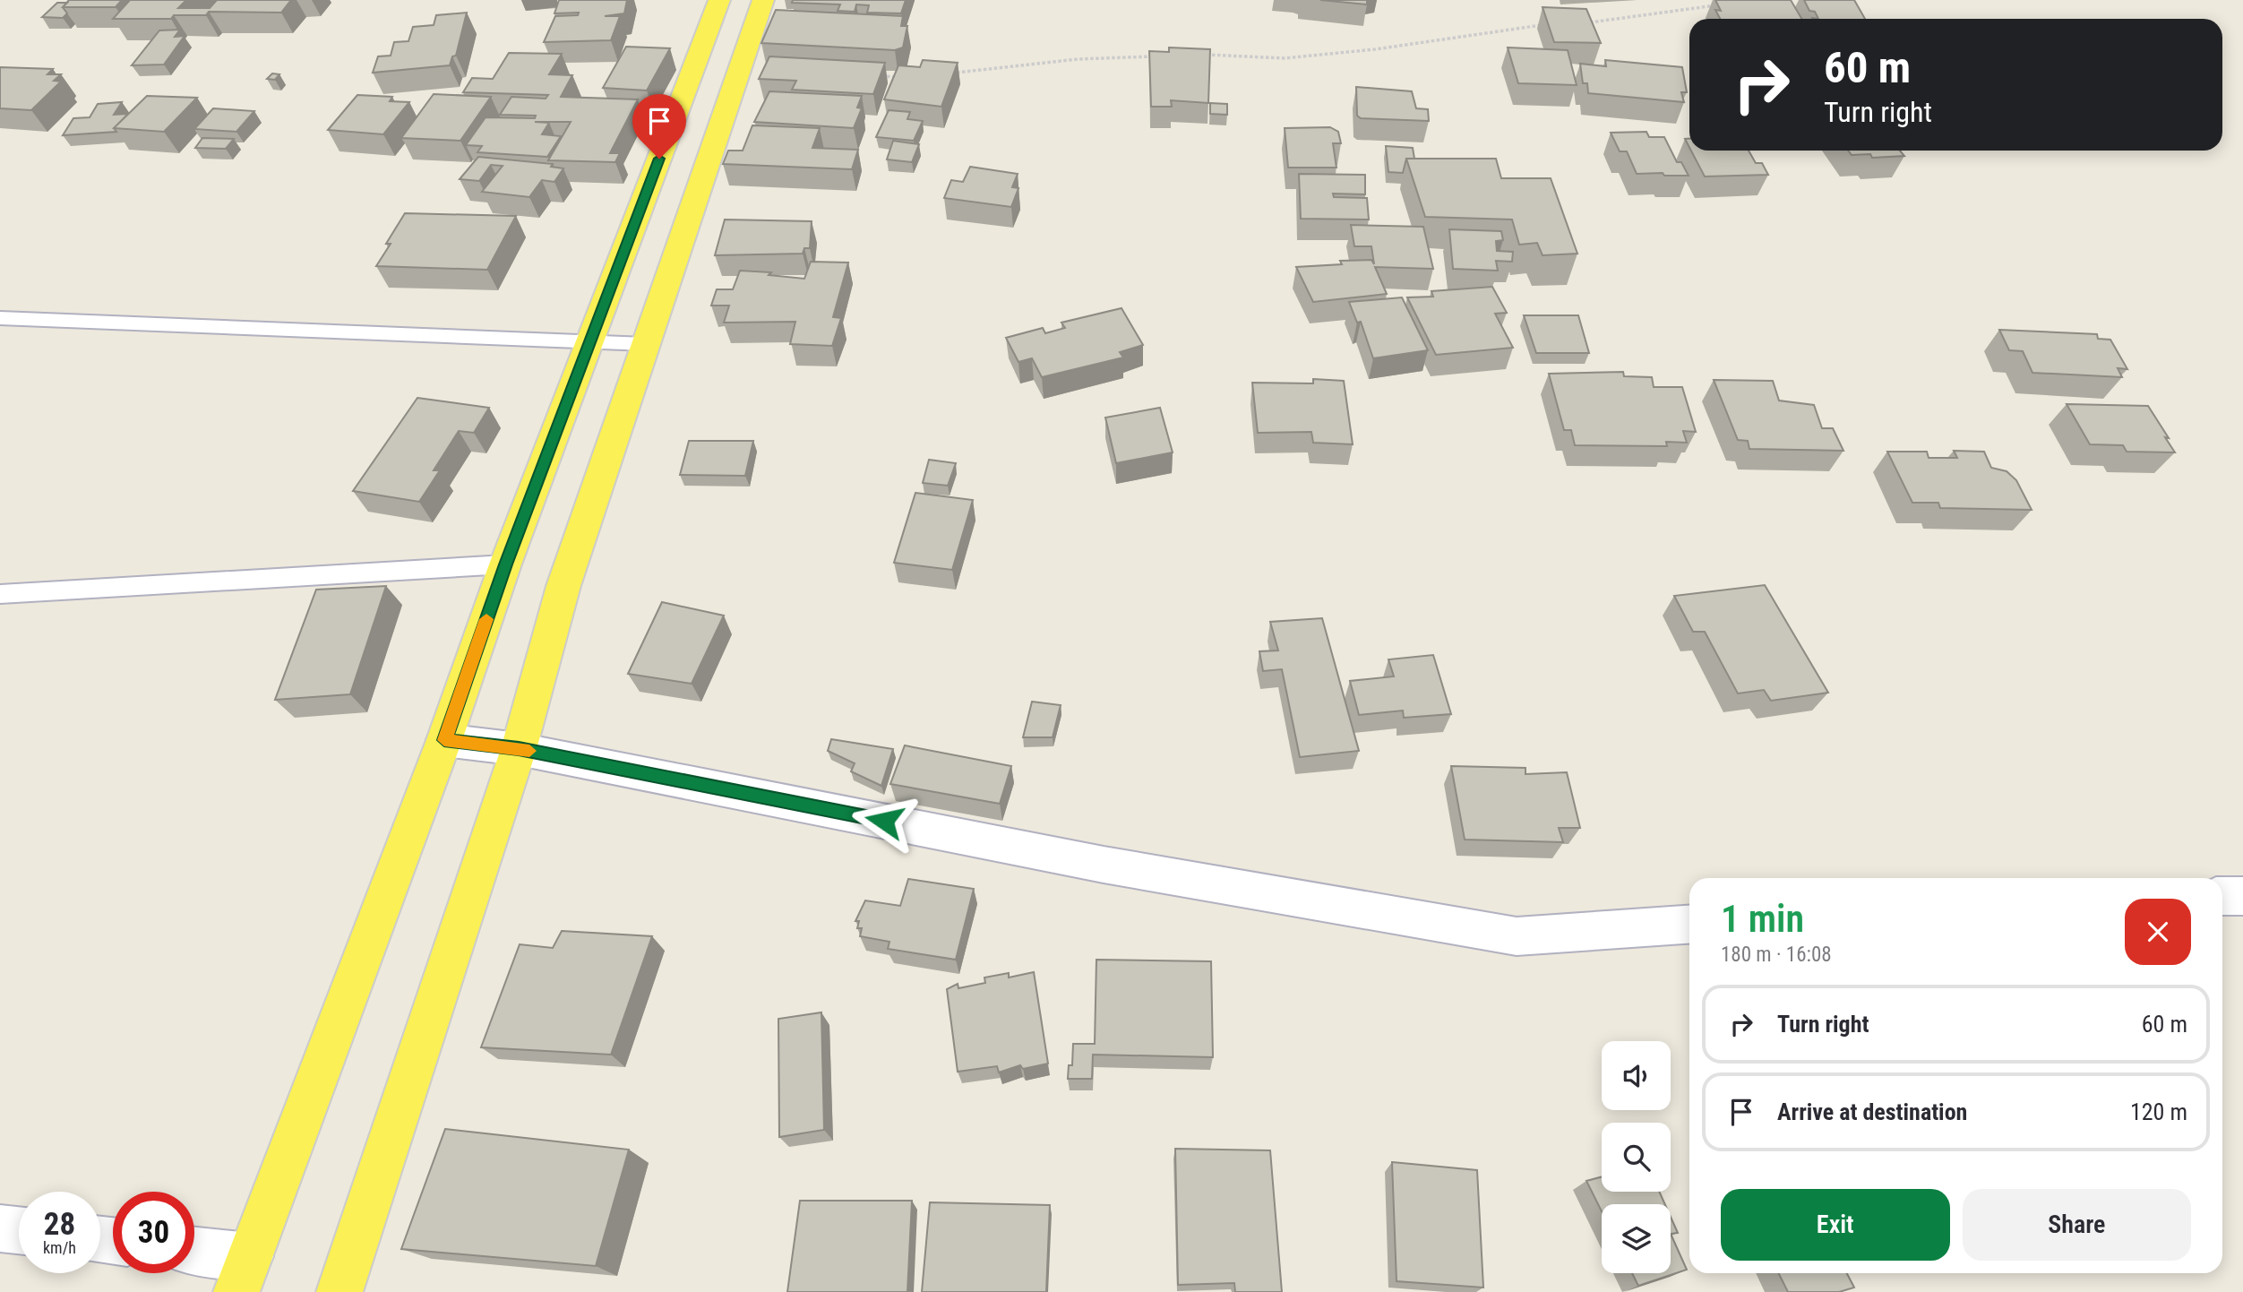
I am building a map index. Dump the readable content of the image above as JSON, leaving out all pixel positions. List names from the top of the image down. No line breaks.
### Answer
{"page":{"turn":["60 m","Turn right"],"heading":["1 min","180 m · 16:08"],"list":[{"name":"Turn right","value":"60 m"},{"name":"Arrive at destination","value":"120 m"}],"buttons":["Exit","Share"],"speed":"28 km/h","limit":"30"}}
